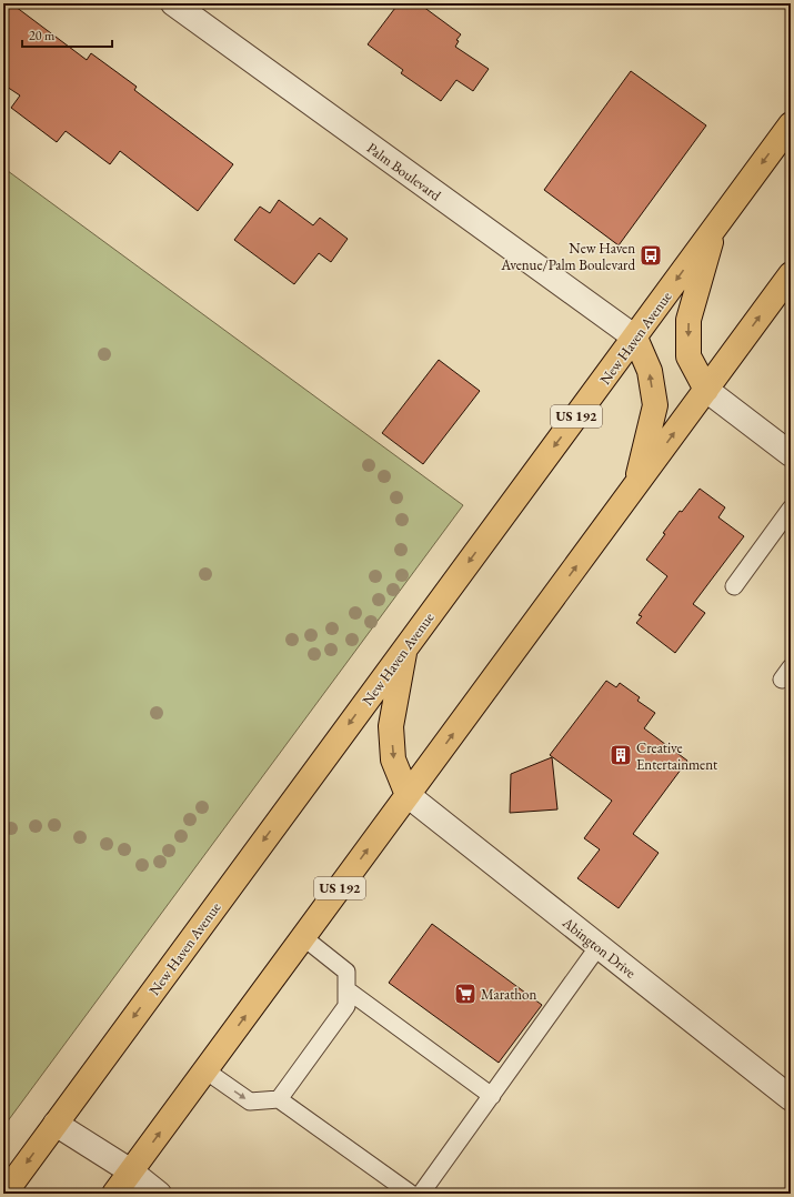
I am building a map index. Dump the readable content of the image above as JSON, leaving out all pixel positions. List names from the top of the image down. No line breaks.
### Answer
{"streets":{"main road":["New Haven Avenue","US 192"],"street":["Palm Boulevard","Abington Drive"]},"crossings":[["Palm Boulevard","New Haven Avenue"],["US 192","Abington Drive"]],"places":{"bus stop":["New Haven Avenue/Palm Boulevard"],"building":["Creative Entertainment"],"supermarket":["Marathon"]},"scale_bar":"20 m"}
